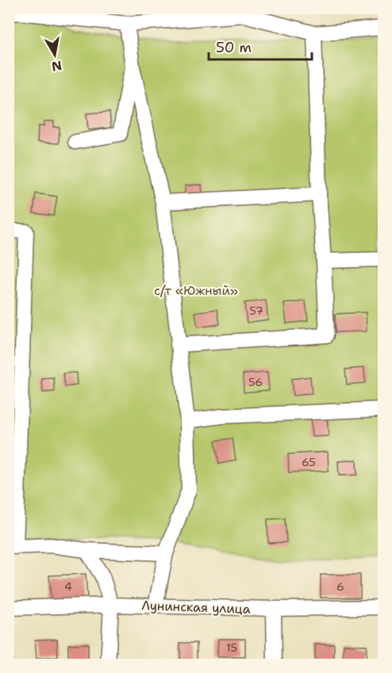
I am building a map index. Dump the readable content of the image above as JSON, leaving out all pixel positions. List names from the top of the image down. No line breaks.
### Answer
{"streets":{"street":["Лунинская улица"]},"parks":["с/т «Южный»"],"house_numbers":["57","56","65","4","6","15"],"scale_bar":"50 m","north":"bottom"}
